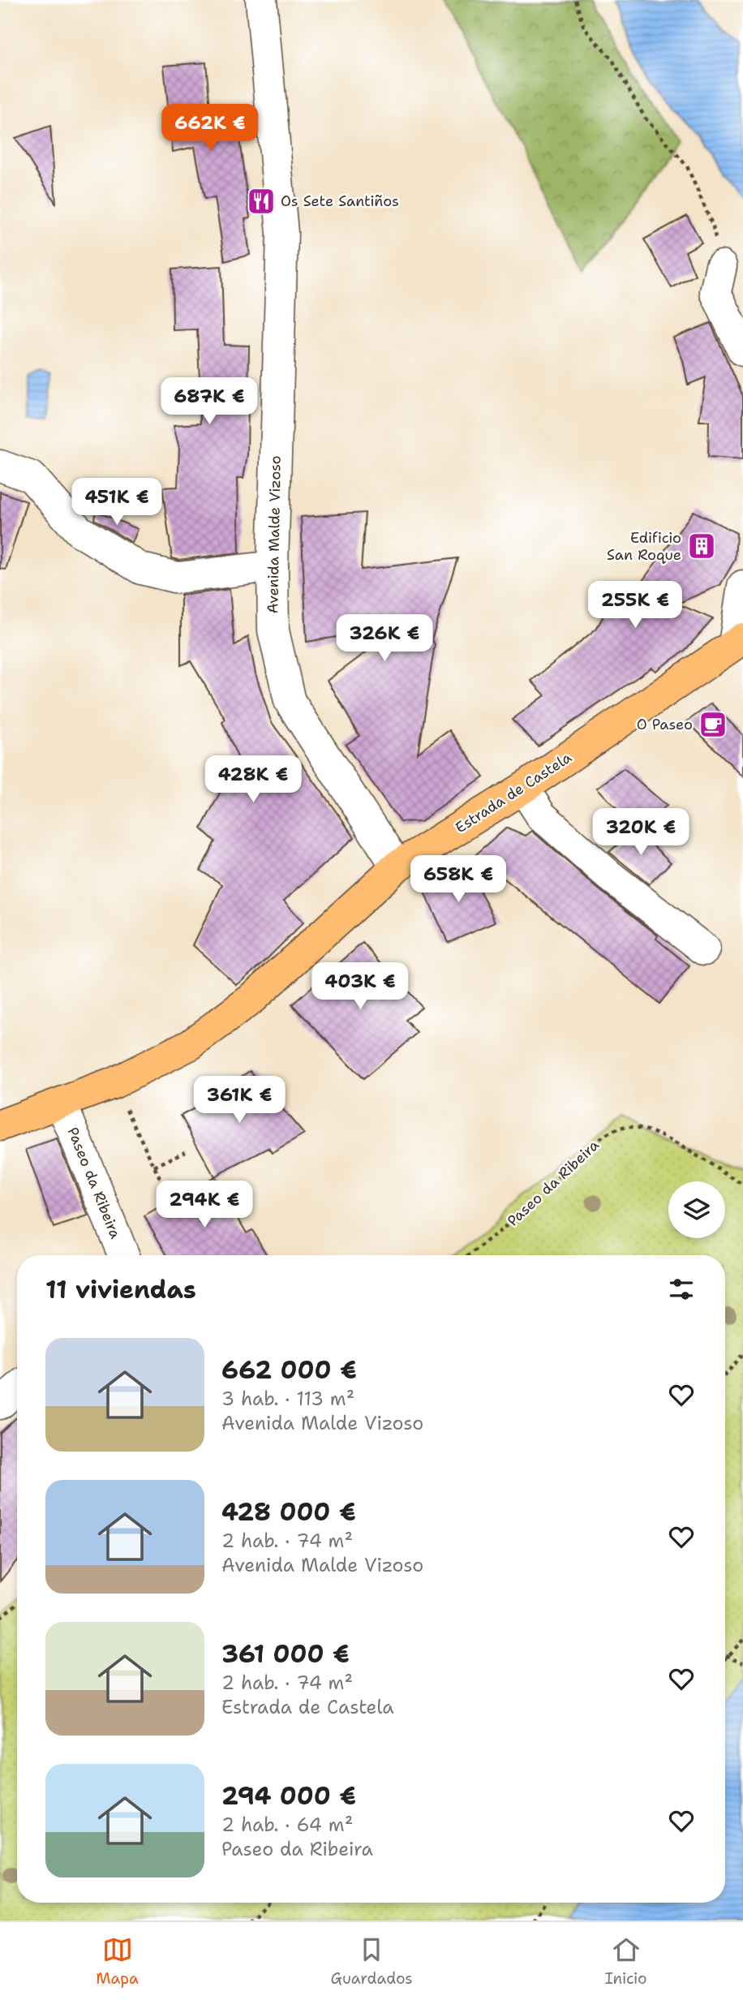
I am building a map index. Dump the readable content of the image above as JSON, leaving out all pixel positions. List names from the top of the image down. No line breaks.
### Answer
{"streets":{"main road":["Estrada de Castela"],"street":["Avenida Malde Vizoso","Paseo da Ribeira"]},"crossings":[["Avenida Malde Vizoso","Estrada de Castela"],["Estrada de Castela","Paseo da Ribeira"]],"places":{"restaurant":["Os Sete Santiños"],"building":["Edificio San Roque"],"cafe":["O Paseo"]},"page":{"price":["662K €","687K €","451K €","255K €","326K €","428K €","320K €","658K €","403K €","361K €","294K €"],"heading":"11 viviendas","list":[{"name":"662 000 €","note":"3 hab. · 113 m² · Avenida Malde Vizoso"},{"name":"428 000 €","note":"2 hab. · 74 m² · Avenida Malde Vizoso"},{"name":"361 000 €","note":"2 hab. · 74 m² · Estrada de Castela"},{"name":"294 000 €","note":"2 hab. · 64 m² · Paseo da Ribeira"}],"tabs":["Mapa","Guardados","Inicio"]}}
